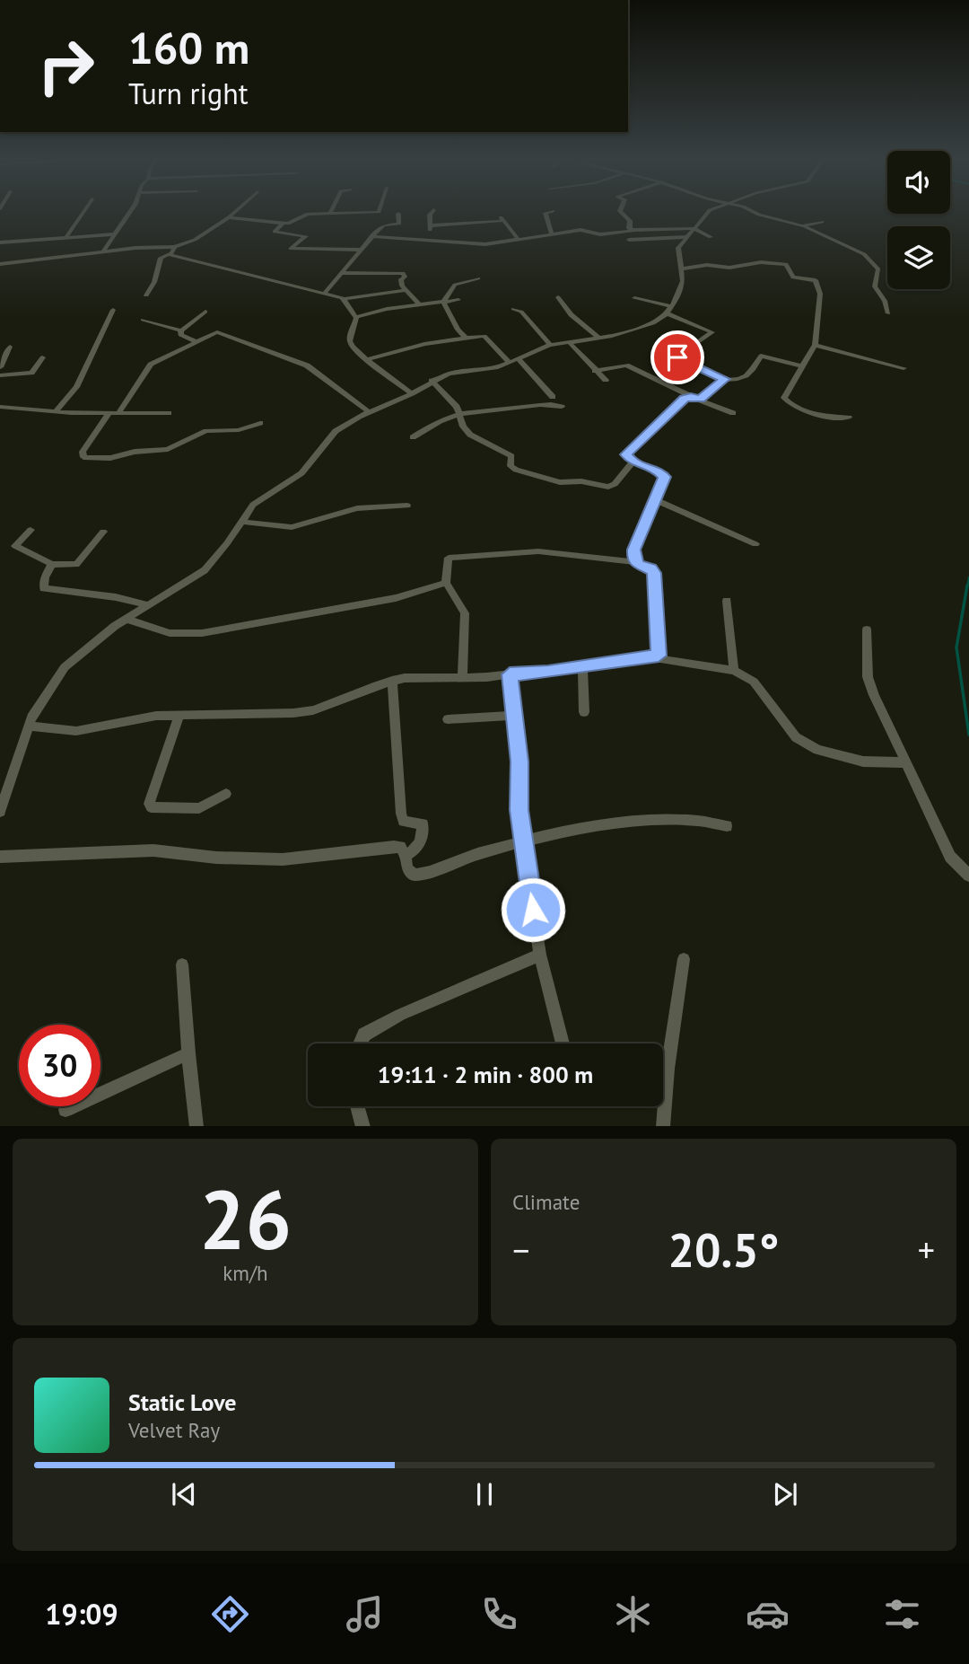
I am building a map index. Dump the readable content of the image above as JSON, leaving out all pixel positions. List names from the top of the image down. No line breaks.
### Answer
{"page":{"turn":["160 m","Turn right"],"limit":"30","trip":"19:11 · 2 min · 800 m","tile":[["26","km/h"],"Climate"],"heat":["−","20.5°","+"],"song":["Static Love","Velvet Ray"],"tabs":"19:09"}}
